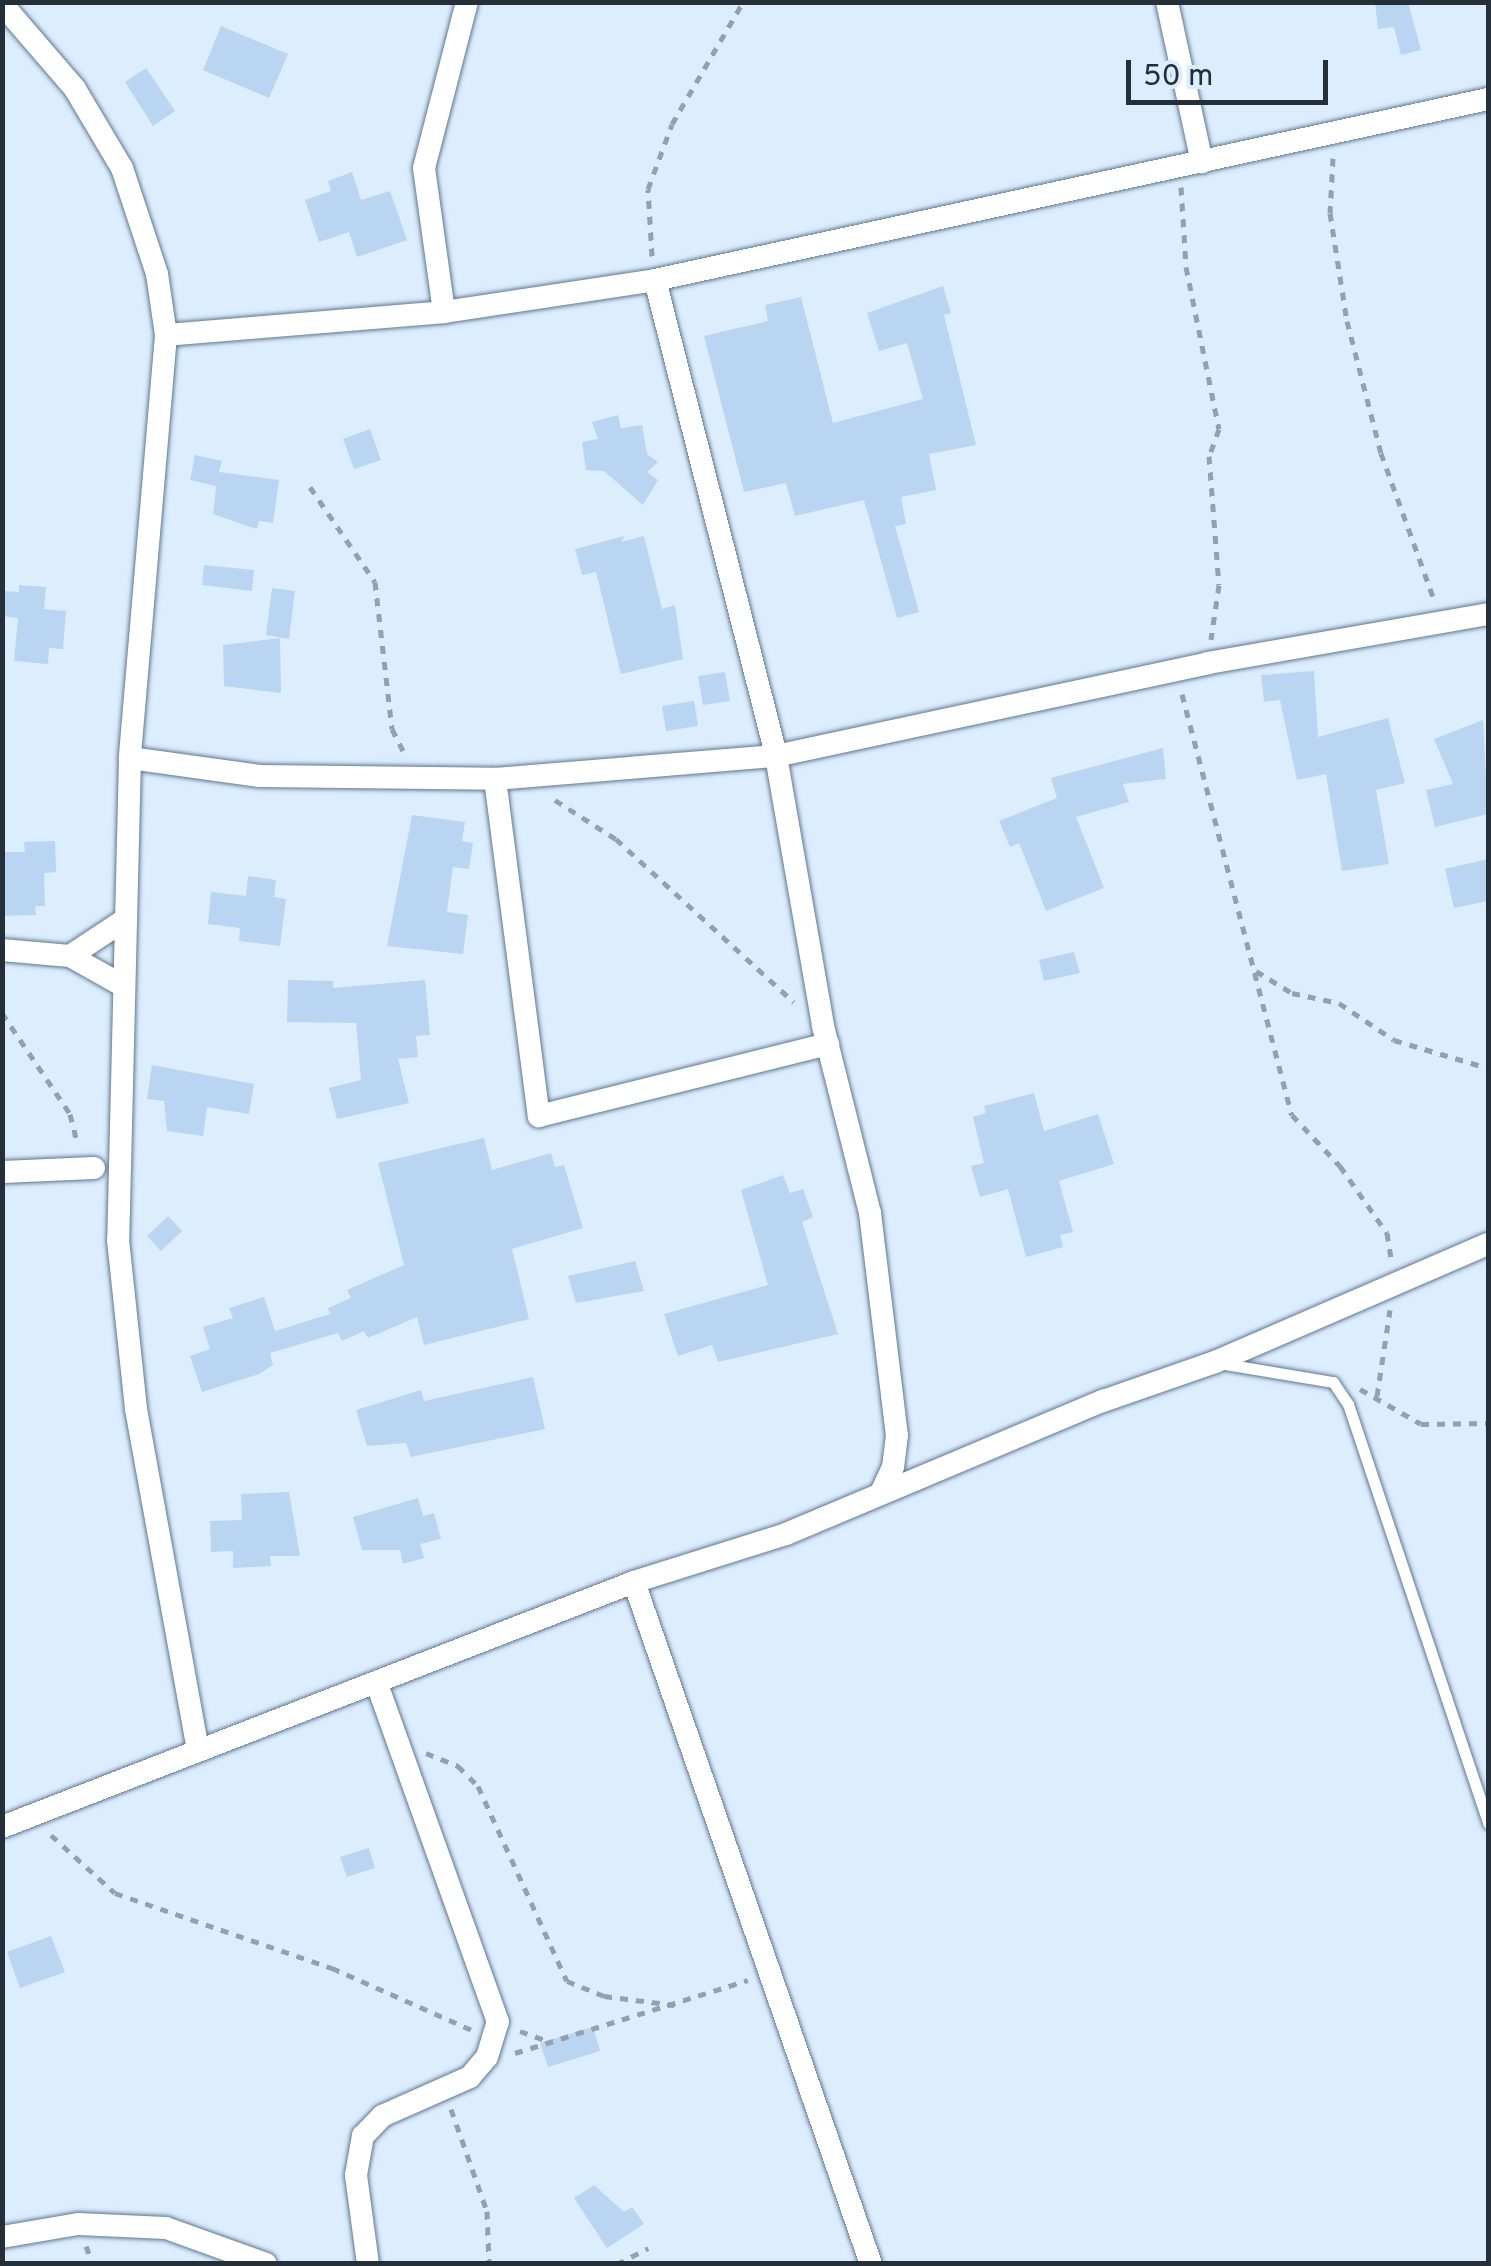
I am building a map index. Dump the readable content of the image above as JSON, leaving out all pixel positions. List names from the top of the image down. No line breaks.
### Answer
{"scale_bar":"50 m"}
